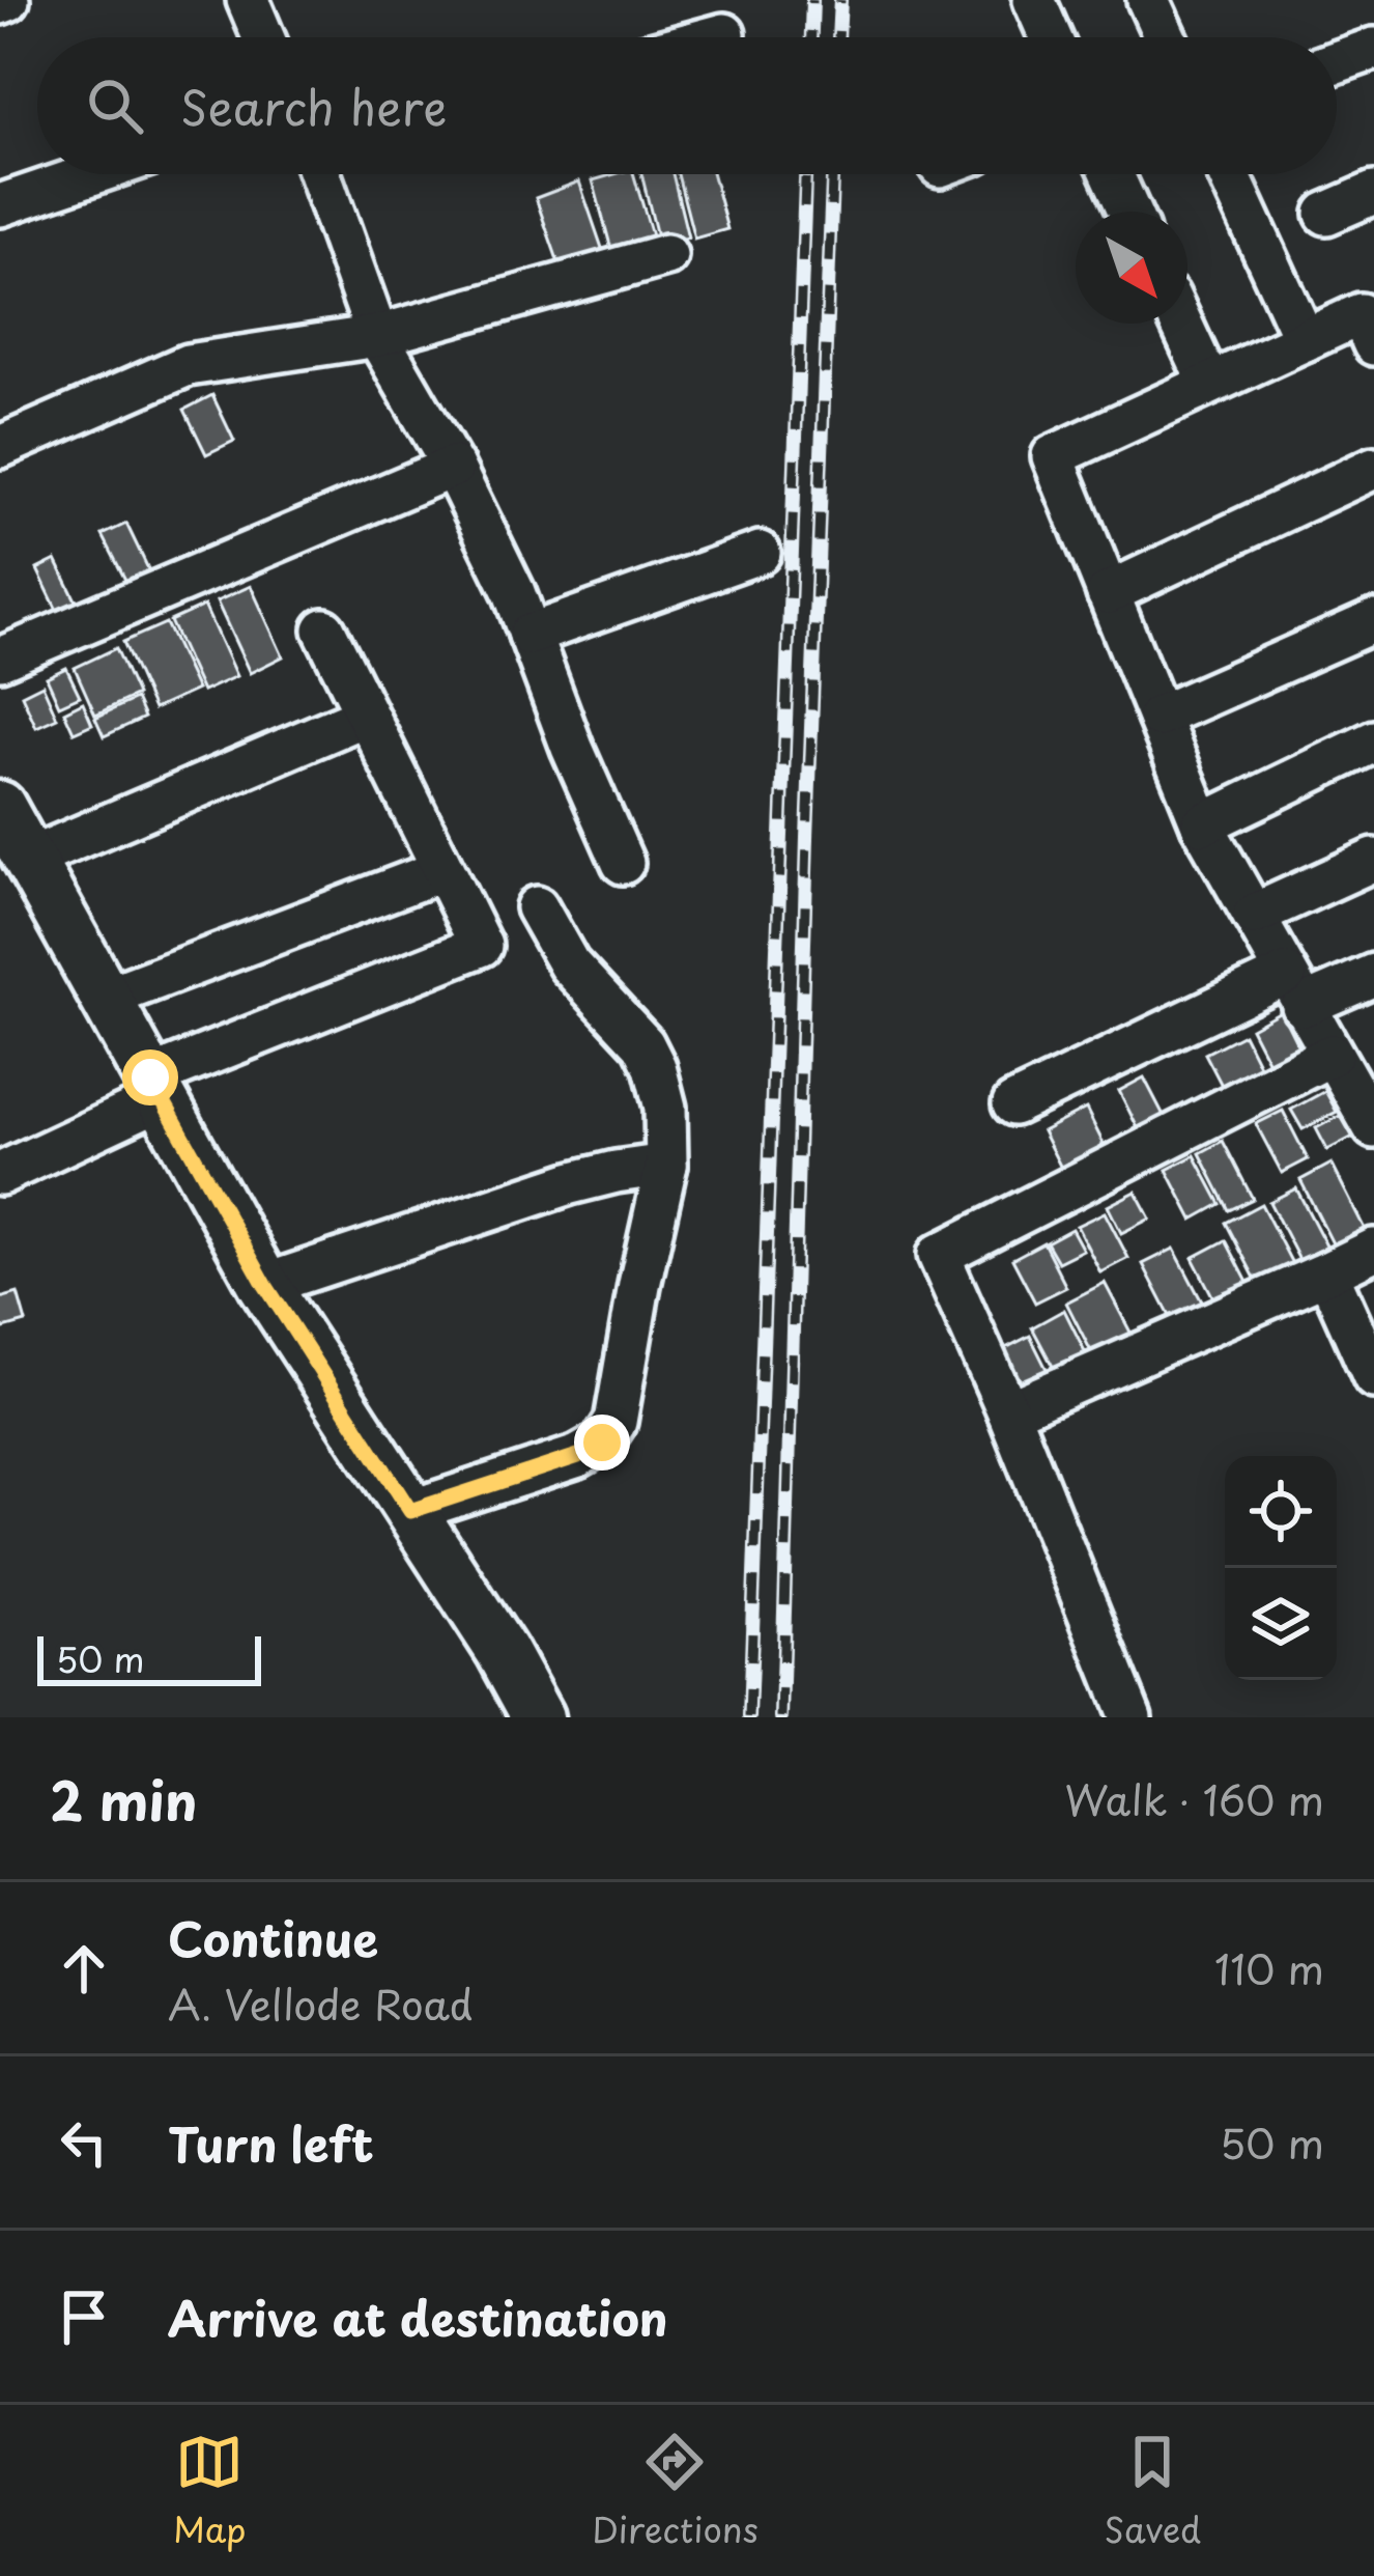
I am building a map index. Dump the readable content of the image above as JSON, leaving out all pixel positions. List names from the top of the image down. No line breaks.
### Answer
{"scale_bar":"50 m","north":"bottom right","page":{"search":"Search here","scale":"50 m","heading":["2 min","Walk · 160 m"],"list":[["Continue","A. Vellode Road","110 m"],["Turn left","50 m"],"Arrive at destination"],"nav":["Map","Directions","Saved"]}}
